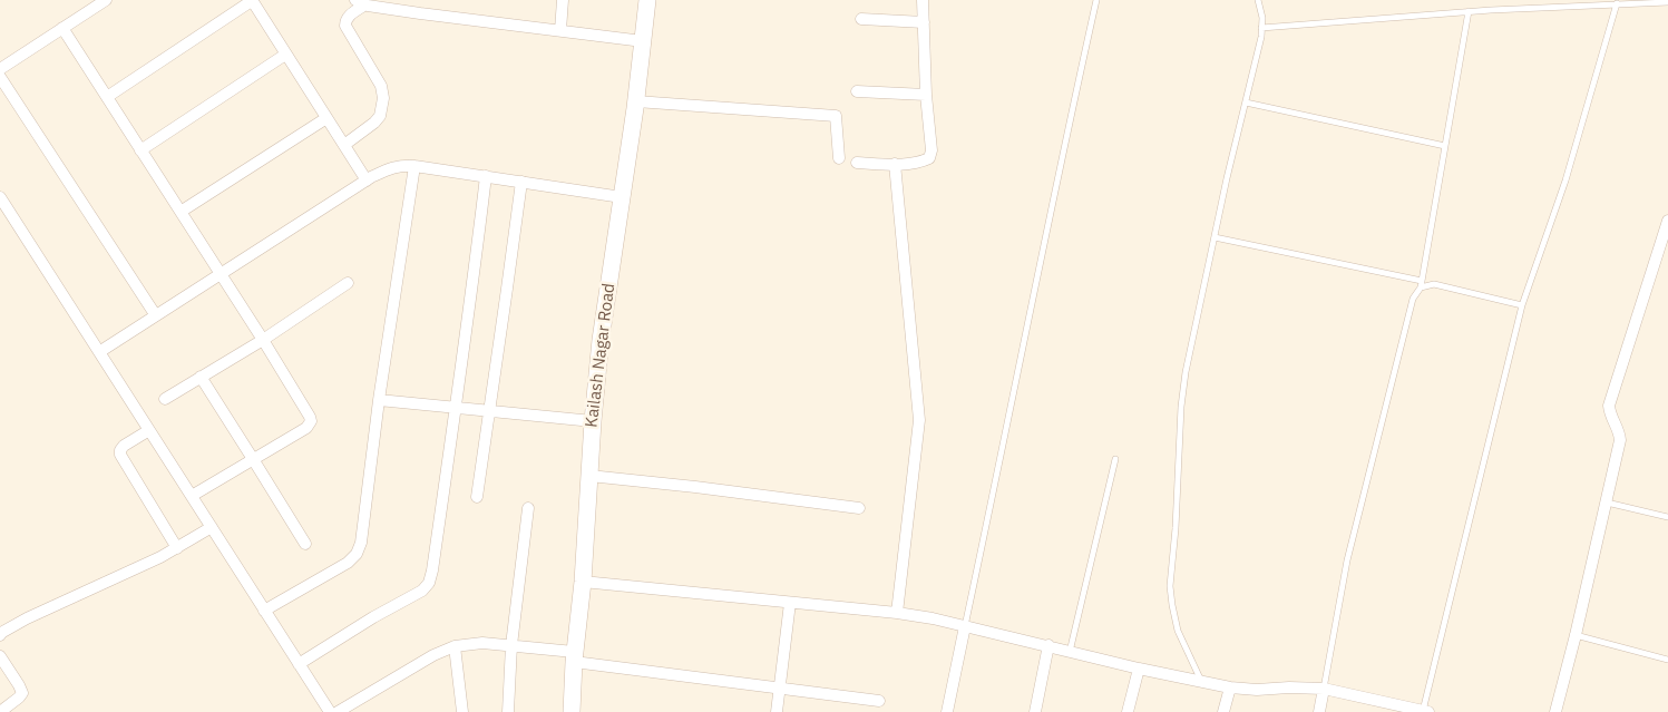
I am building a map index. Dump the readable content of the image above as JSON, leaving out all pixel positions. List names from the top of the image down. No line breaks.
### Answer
{"streets":{"street":["Kailash Nagar Road"]}}
